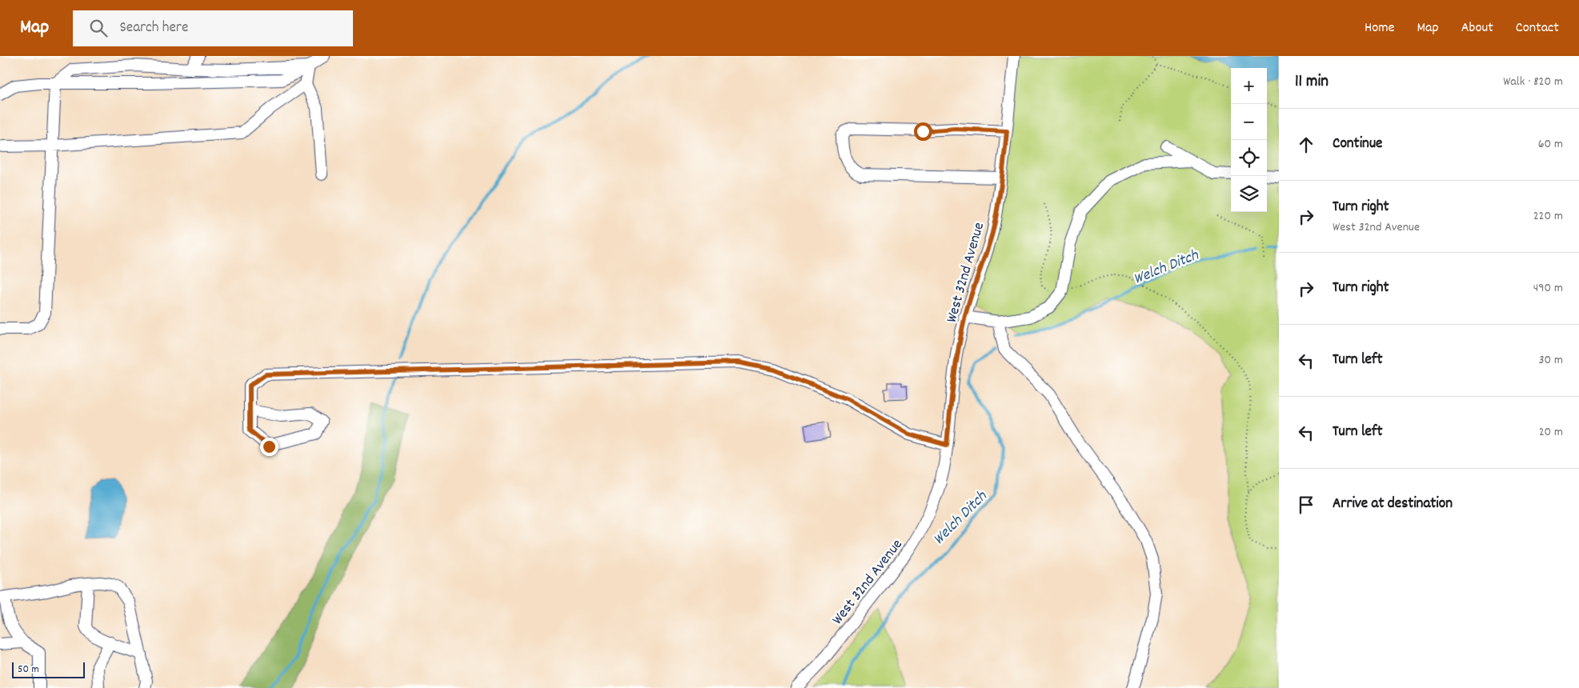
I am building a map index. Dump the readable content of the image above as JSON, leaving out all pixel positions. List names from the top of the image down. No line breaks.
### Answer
{"streets":{"street":["West 32nd Avenue"]},"water":["Welch Ditch"],"scale_bar":"50 m","page":{"header":"Map","search":"Search here","nav":["Home","Map","About","Contact"],"heading":["11 min","Walk · 820 m"],"map_buttons":["+","−"],"list":[["Continue","60 m"],["Turn right","West 32nd Avenue","220 m"],["Turn right","490 m"],["Turn left","30 m"],["Turn left","20 m"],"Arrive at destination"],"scale":"50 m"}}
